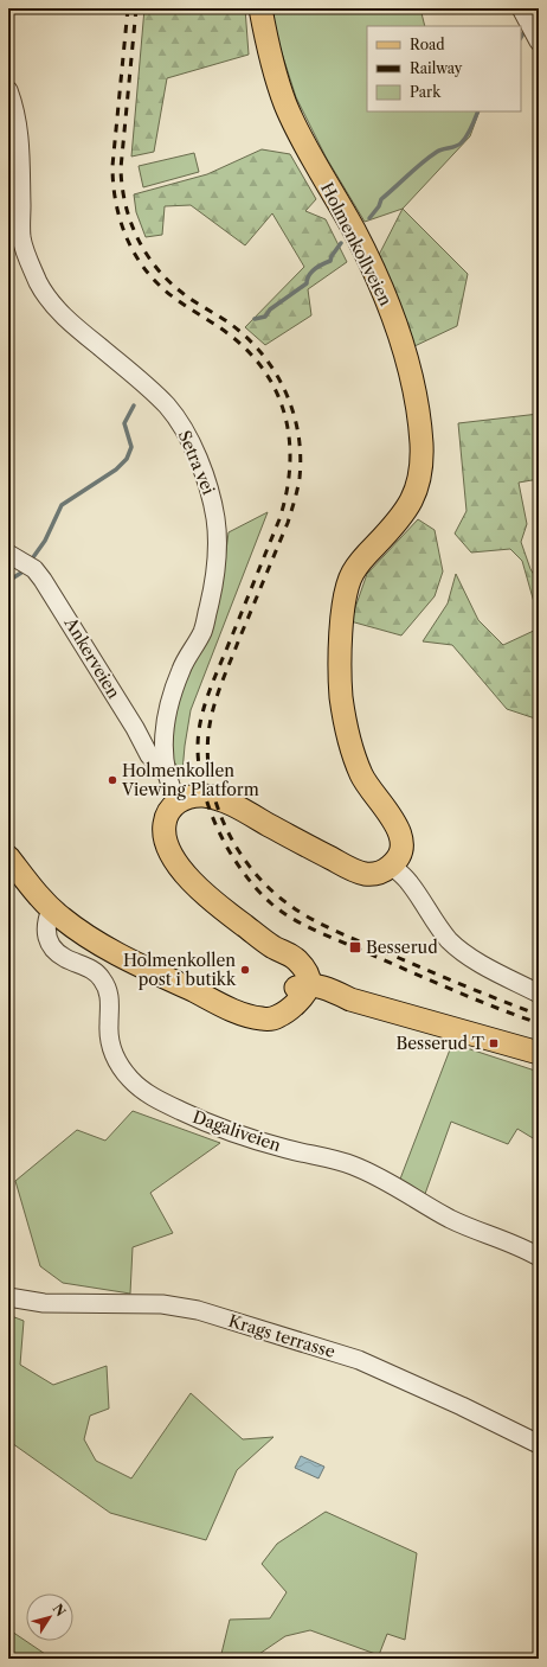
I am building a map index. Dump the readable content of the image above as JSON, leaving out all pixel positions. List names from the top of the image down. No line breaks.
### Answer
{"streets":{"main road":["Holmenkollveien"],"street":["Setra vei","Ankerveien","Dagaliveien","Krags terrasse"]},"crossings":[["Setra vei","Ankerveien"]],"places":{"other":["Holmenkollen Viewing Platform","Holmenkollen post i butikk"],"transit":["Besserud","Besserud T"]},"legend":["Road","Railway","Park"],"north":"top right"}
